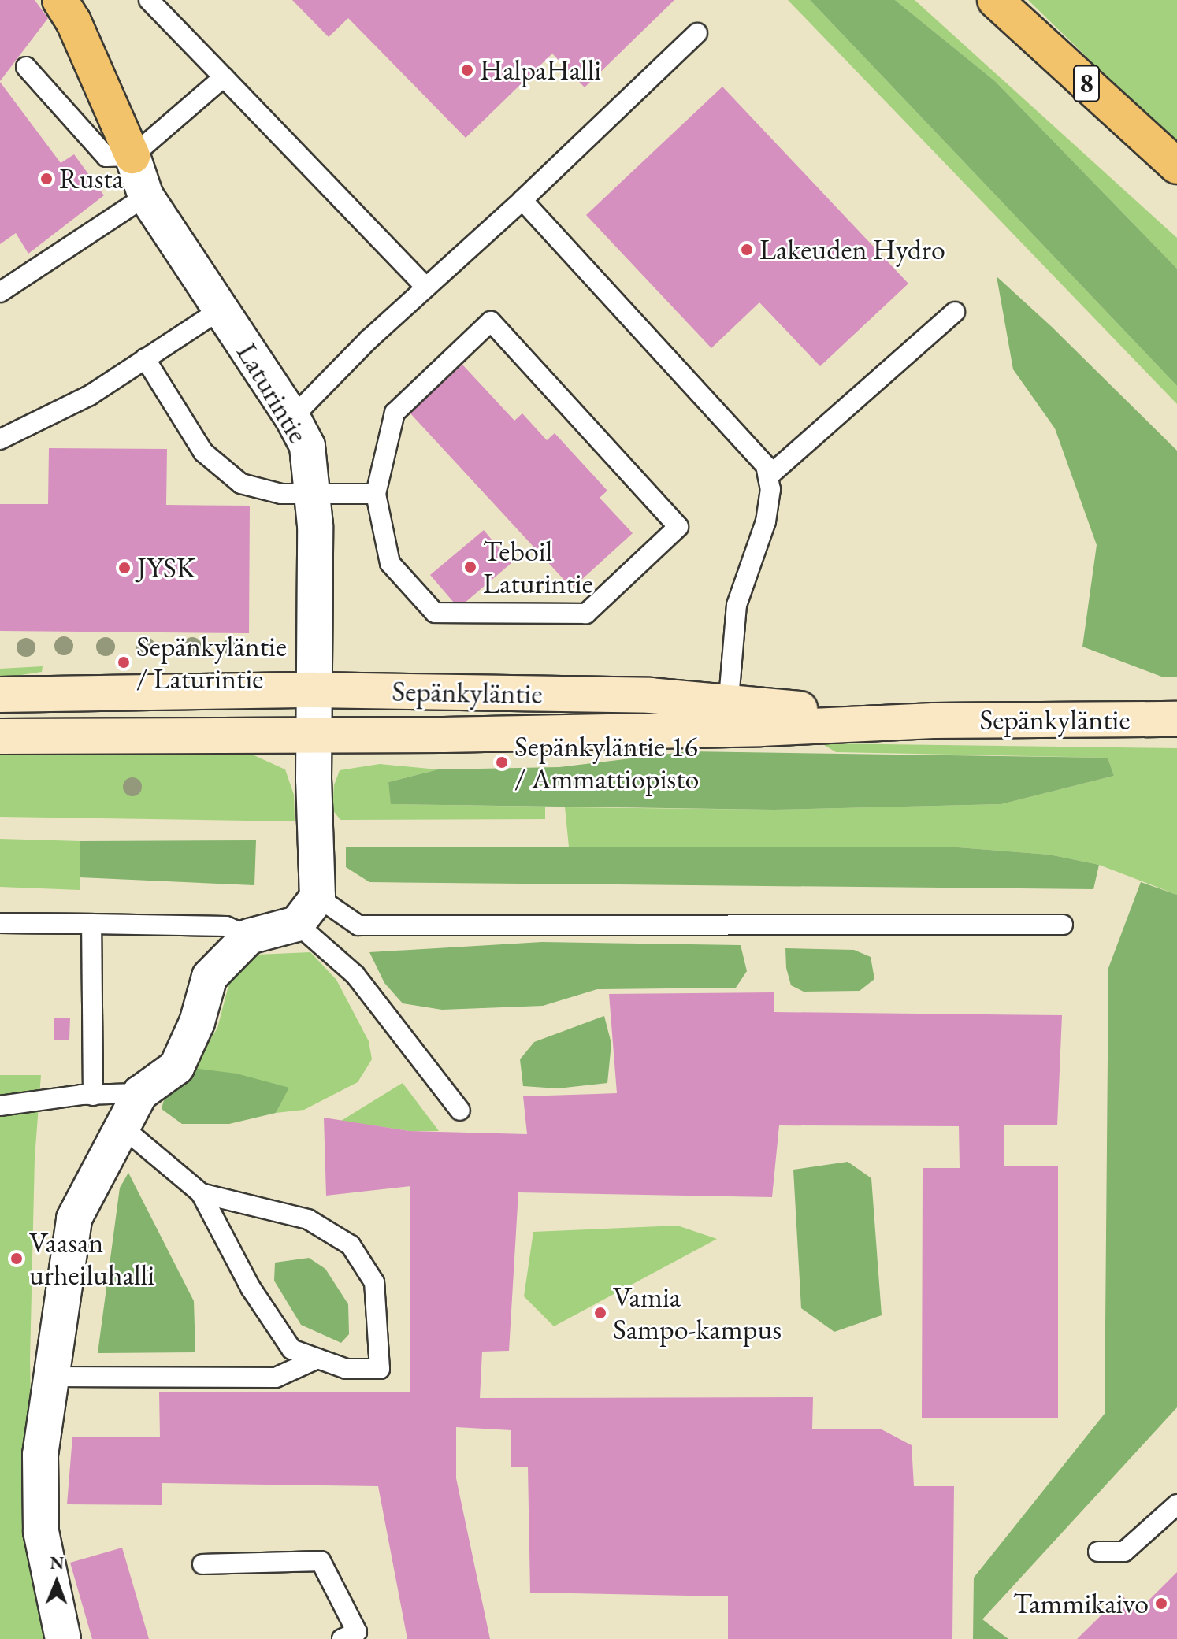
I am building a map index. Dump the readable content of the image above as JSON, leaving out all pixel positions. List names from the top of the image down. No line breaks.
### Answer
{"streets":{"main road":["8","Sepänkyläntie"],"street":["Laturintie"]},"crossings":[["Laturintie","Sepänkyläntie"]],"places":["HalpaHalli","Rusta","Lakeuden Hydro","Teboil Laturintie","JYSK","Sepänkyläntie / Laturintie","Sepänkyläntie 16 / Ammattiopisto","Vaasan urheiluhalli","Vamia Sampo-kampus","Tammikaivo"],"north":"top"}
